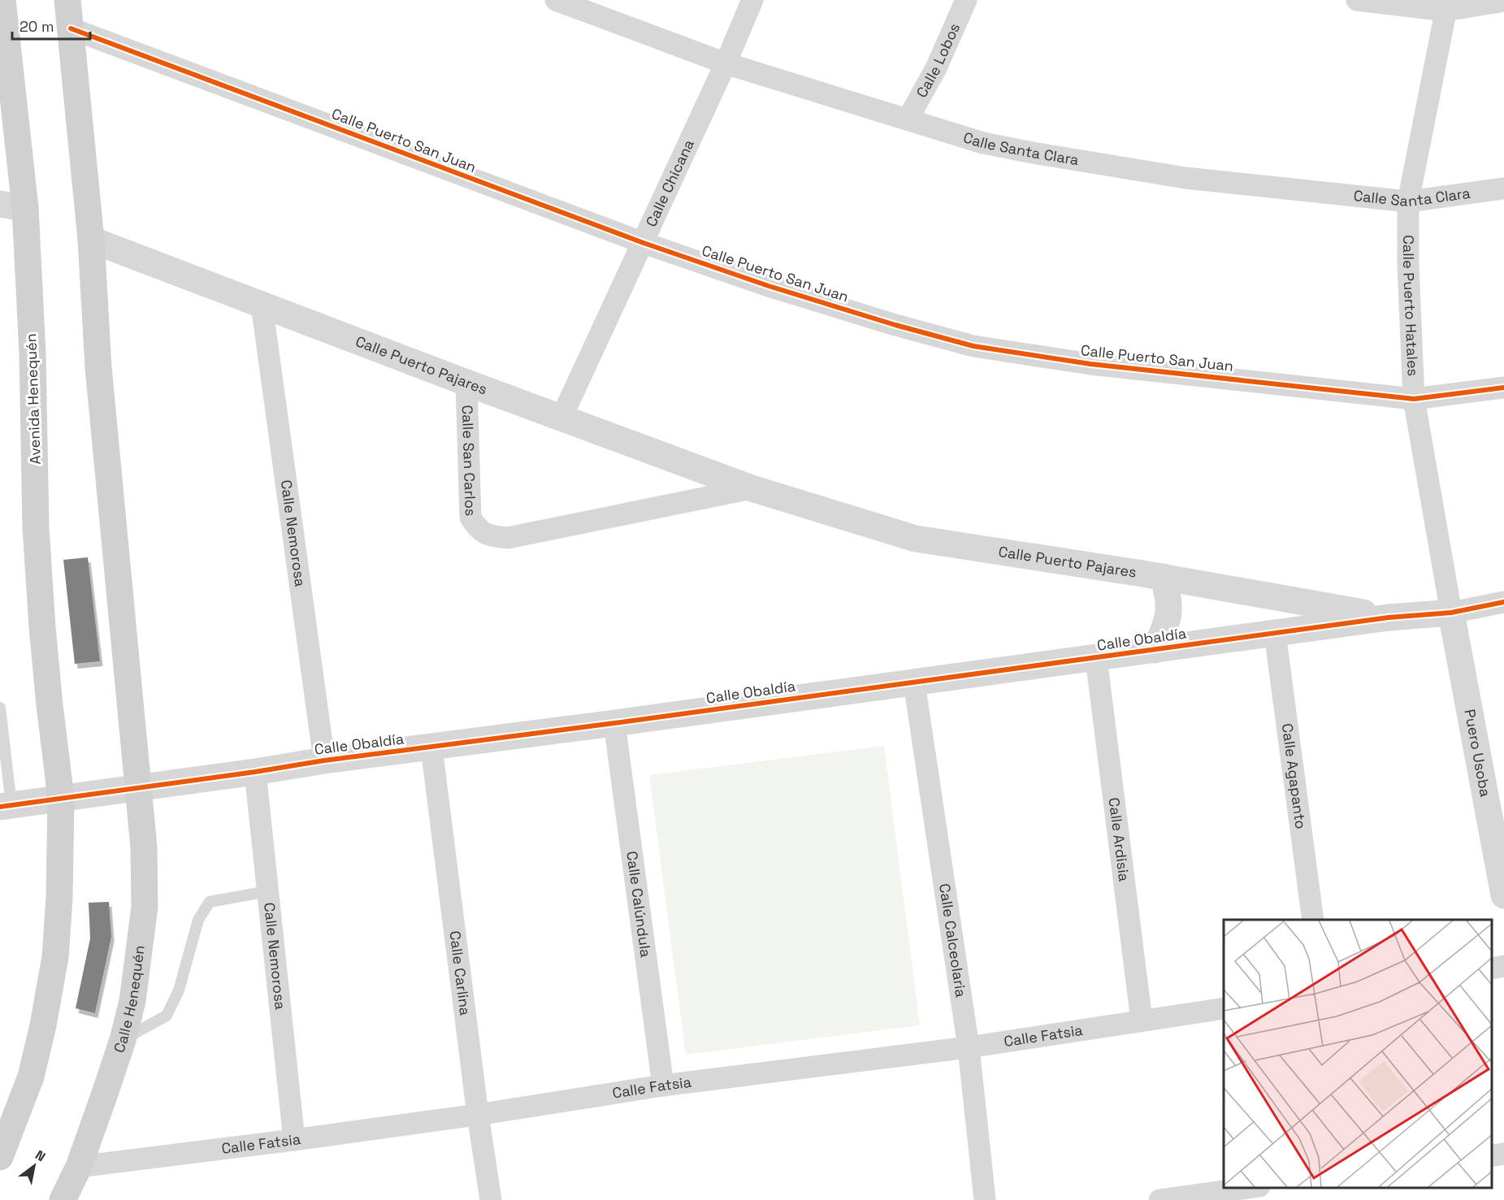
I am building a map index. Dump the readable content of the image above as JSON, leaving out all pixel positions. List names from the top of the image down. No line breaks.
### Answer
{"streets":{"main road":["Avenida Henequén","Calle Henequén"],"street":["Calle Lobos","Calle Puerto San Juan","Calle Santa Clara","Calle Chicana","Calle Puerto Hatales","Calle Puerto Pajares","Calle San Carlos","Calle Nemorosa","Calle Obaldía","Puero Usoba","Calle Agapanto","Calle Ardisia","Calle Calúndula","Calle Calceolaria","Calle Carlina","Calle Fatsia"]},"crossings":[["Calle Lobos","Calle Santa Clara"],["Calle Puerto San Juan","Calle Chicana"],["Calle Puerto San Juan","Calle Puerto Hatales"],["Calle Santa Clara","Calle Chicana"],["Calle Santa Clara","Calle Puerto Hatales"],["Calle Chicana","Calle Puerto Pajares"],["Calle Puerto Hatales","Calle Obaldía"],["Calle Puerto Hatales","Puero Usoba"],["Calle Puerto Pajares","Calle San Carlos"],["Calle Puerto Pajares","Calle Nemorosa"],["Calle Puerto Pajares","Calle Obaldía"],["Avenida Henequén","Calle Obaldía"],["Calle Nemorosa","Calle Obaldía"],["Calle Nemorosa","Calle Fatsia"],["Calle Obaldía","Puero Usoba"],["Calle Obaldía","Calle Agapanto"],["Calle Obaldía","Calle Ardisia"],["Calle Obaldía","Calle Calúndula"],["Calle Obaldía","Calle Calceolaria"],["Calle Obaldía","Calle Carlina"],["Calle Obaldía","Calle Henequén"],["Calle Ardisia","Calle Fatsia"],["Calle Calúndula","Calle Fatsia"],["Calle Calceolaria","Calle Fatsia"],["Calle Carlina","Calle Fatsia"],["Calle Henequén","Calle Fatsia"]],"scale_bar":"20 m","north":"top right"}
